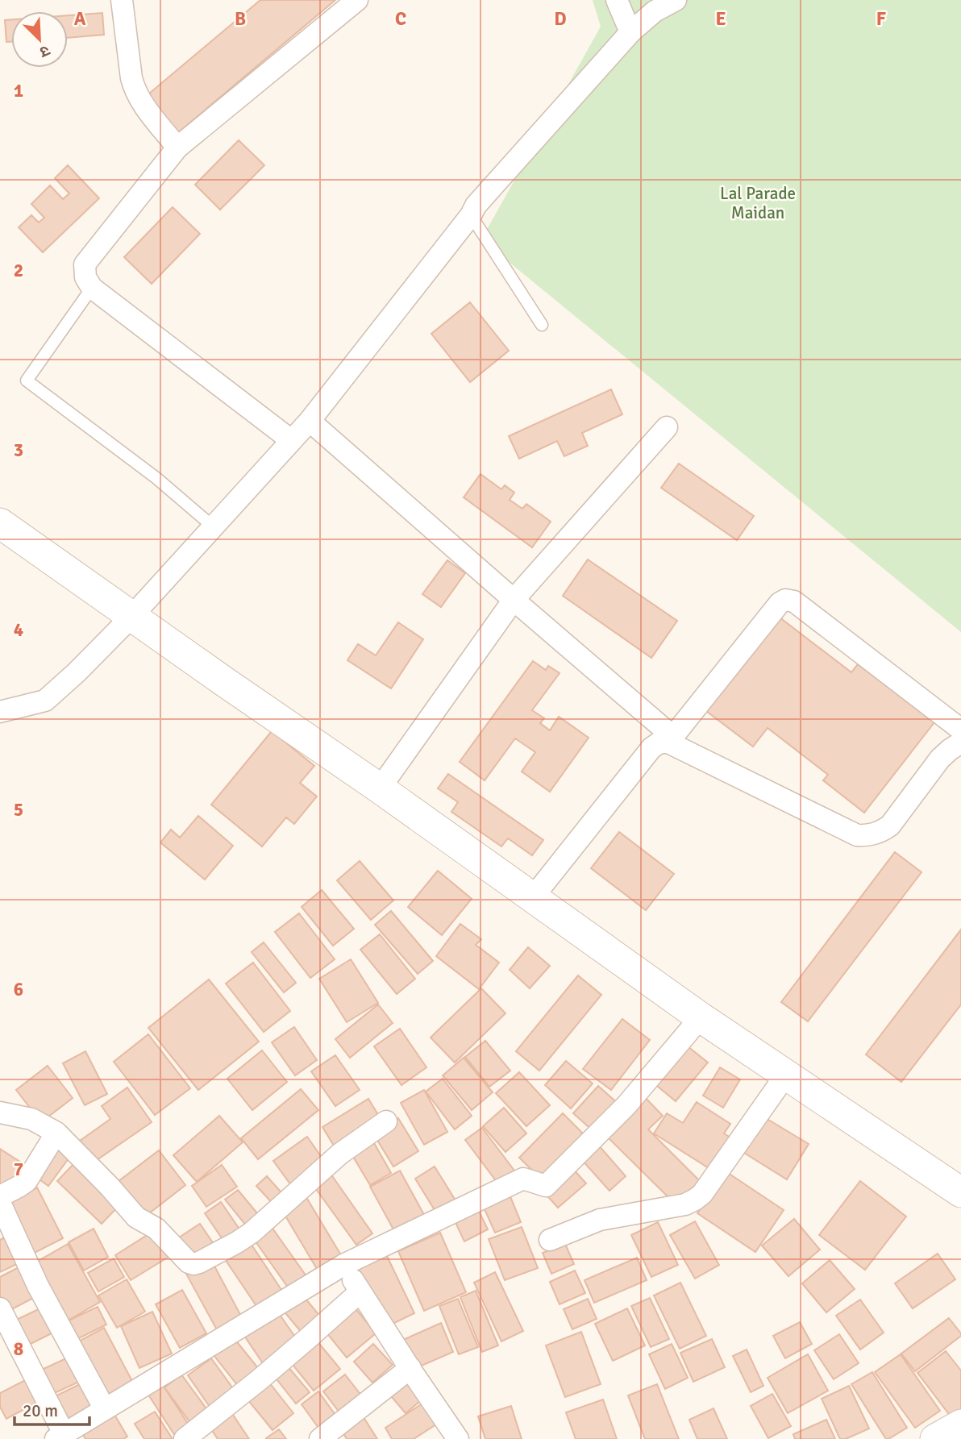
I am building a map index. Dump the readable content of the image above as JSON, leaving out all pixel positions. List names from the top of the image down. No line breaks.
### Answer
{"parks":["Lal Parade Maidan"],"scale_bar":"20 m","north":"bottom right","grid":{"columns":["A","B","C","D","E","F"],"rows":["1","2","3","4","5","6","7","8"]}}
